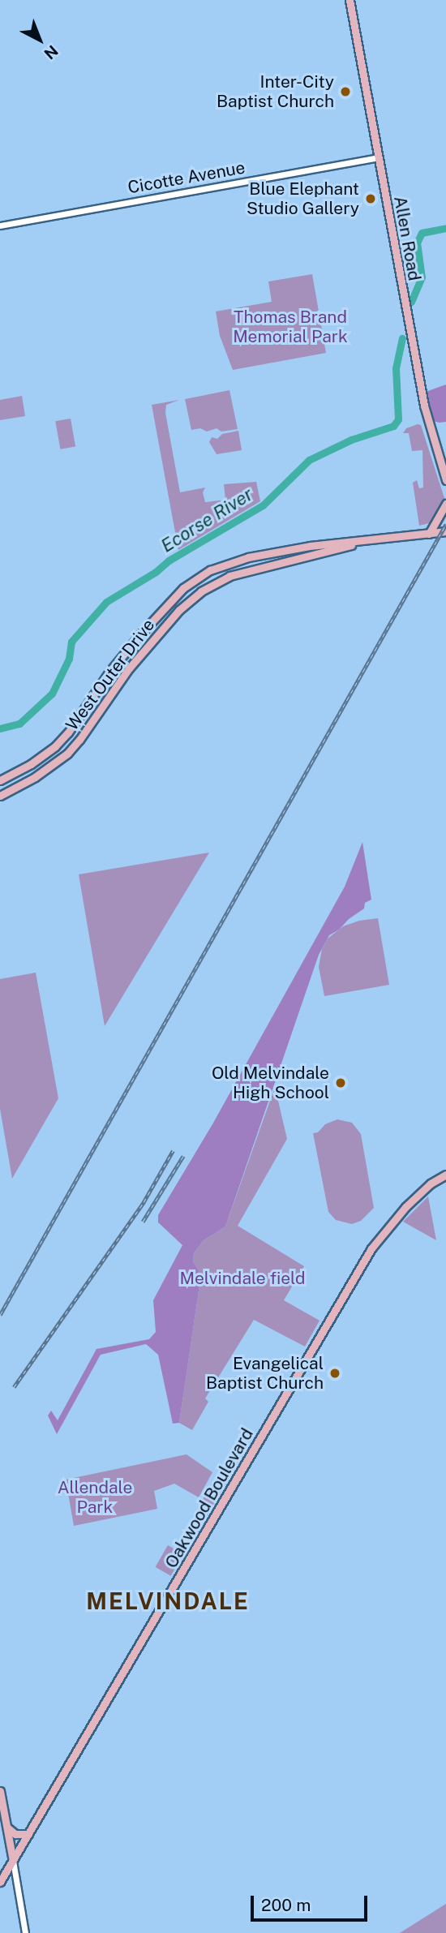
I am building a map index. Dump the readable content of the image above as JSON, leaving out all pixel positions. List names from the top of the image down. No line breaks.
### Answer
{"streets":{"main road":["Allen Road","West Outer Drive","Oakwood Boulevard"],"street":["Cicotte Avenue"]},"crossings":[["Cicotte Avenue","Allen Road"]],"districts":["MELVINDALE"],"water":["Ecorse River"],"parks":["Thomas Brand Memorial Park","Melvindale field","Allendale Park"],"places":["Inter-City Baptist Church","Blue Elephant Studio Gallery","Old Melvindale High School","Evangelical Baptist Church"],"scale_bar":"200 m","north":"bottom right"}
